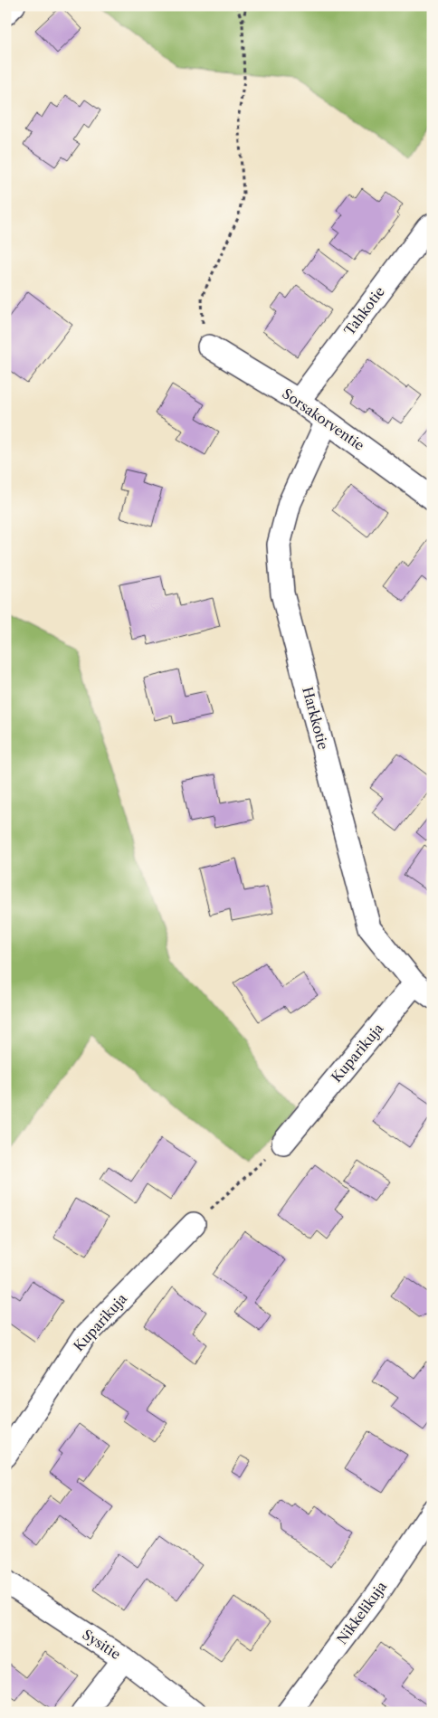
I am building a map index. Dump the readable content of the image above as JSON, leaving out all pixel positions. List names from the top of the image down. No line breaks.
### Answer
{"streets":{"street":["Tahkotie","Sorsakorventie","Harkkotie","Kuparikuja","Nikkelikuja","Sysitie"]},"crossings":[["Tahkotie","Sorsakorventie"],["Sorsakorventie","Harkkotie"],["Harkkotie","Kuparikuja"]]}
